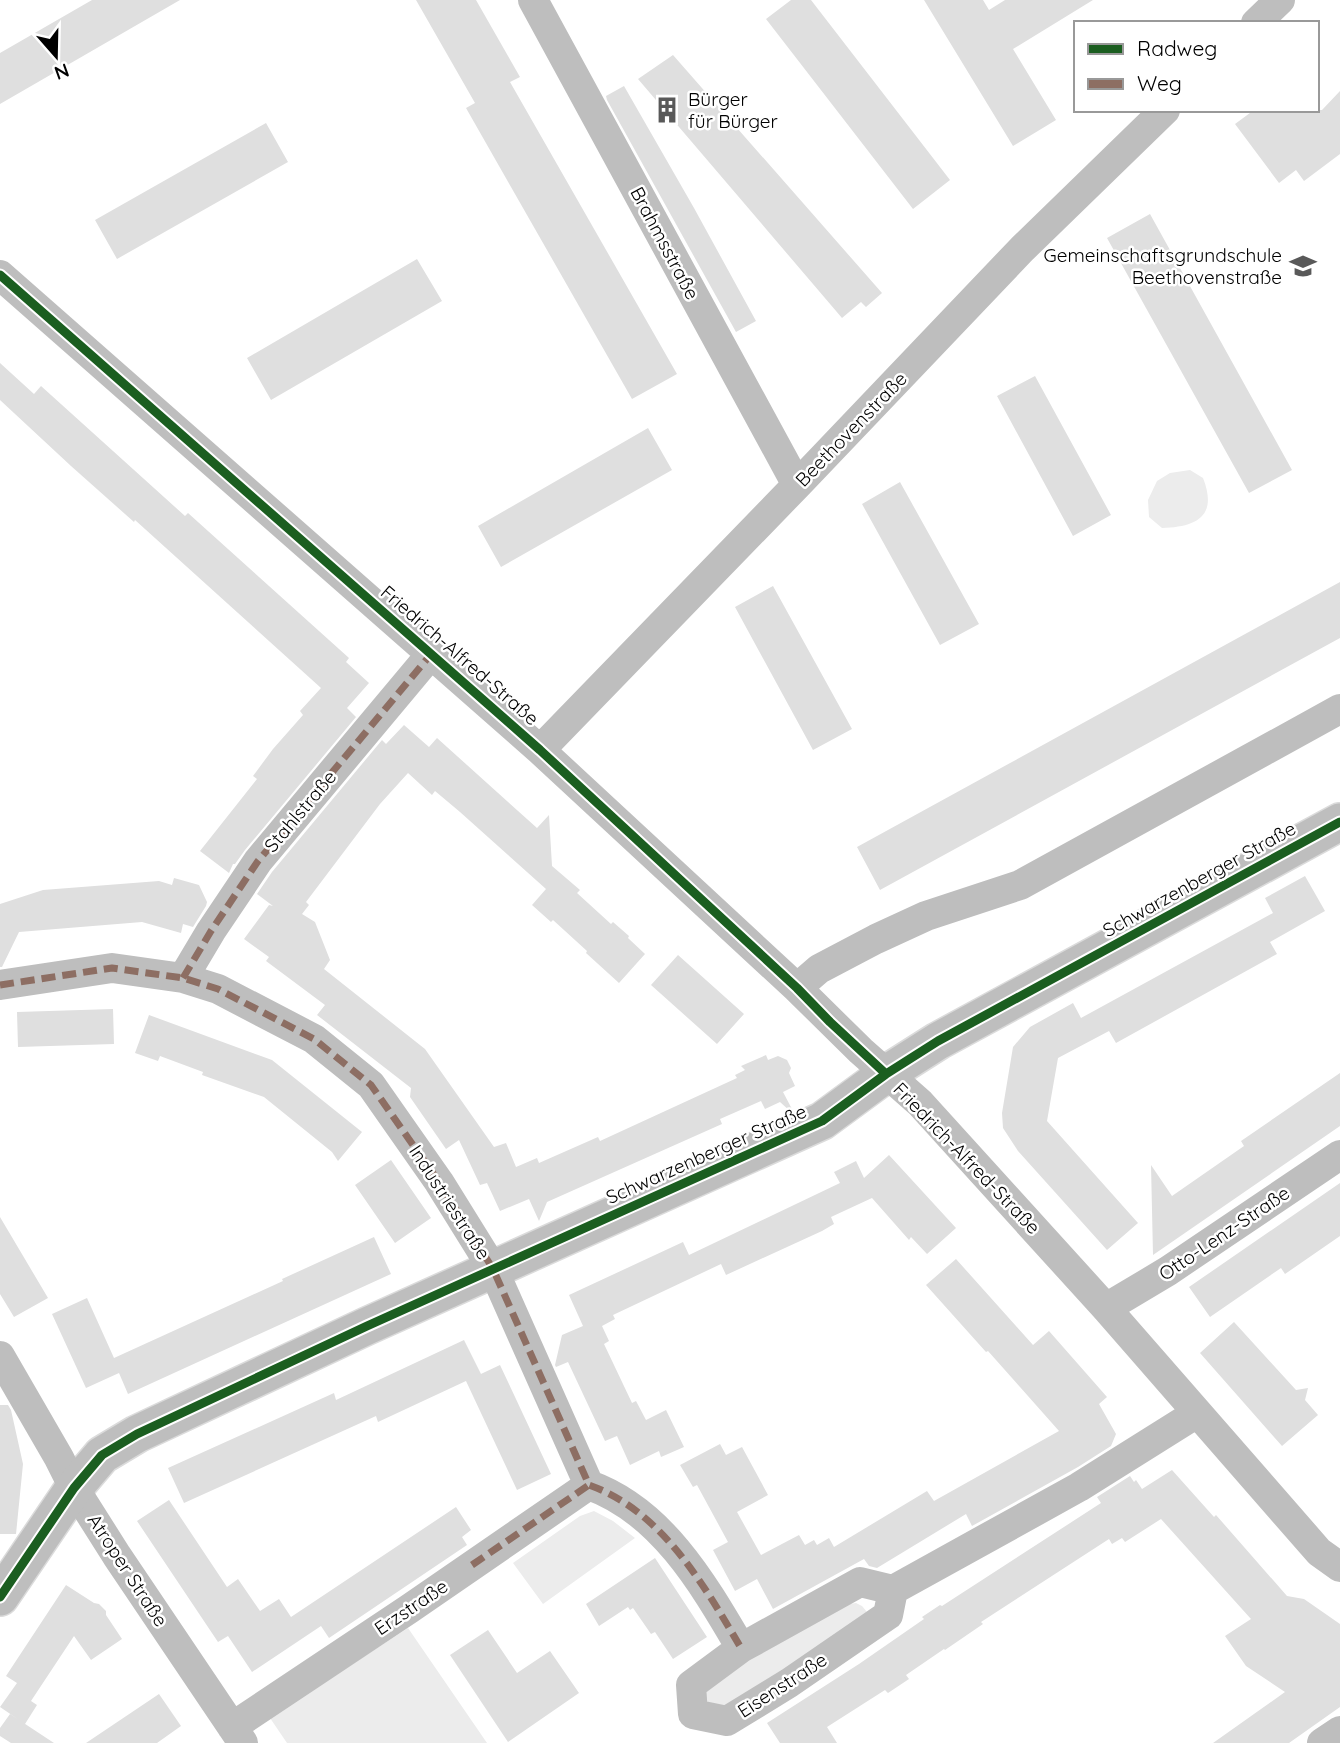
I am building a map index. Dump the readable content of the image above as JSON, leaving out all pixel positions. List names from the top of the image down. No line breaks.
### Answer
{"streets":{"main road":["Schwarzenberger Straße"],"street":["Brahmsstraße","Beethovenstraße","Friedrich-Alfred-Straße","Stahlstraße","Industriestraße","Otto-Lenz-Straße","Atroper Straße","Erzstraße","Eisenstraße"]},"crossings":[["Brahmsstraße","Beethovenstraße"],["Beethovenstraße","Friedrich-Alfred-Straße"],["Friedrich-Alfred-Straße","Stahlstraße"],["Friedrich-Alfred-Straße","Schwarzenberger Straße"],["Friedrich-Alfred-Straße","Otto-Lenz-Straße"],["Stahlstraße","Industriestraße"],["Schwarzenberger Straße","Industriestraße"],["Schwarzenberger Straße","Atroper Straße"],["Industriestraße","Erzstraße"],["Atroper Straße","Erzstraße"]],"places":{"building":["Bürger für Bürger"],"school or university":["Gemeinschaftsgrundschule Beethovenstraße"]},"legend":["Radweg","Weg"],"north":"bottom"}
